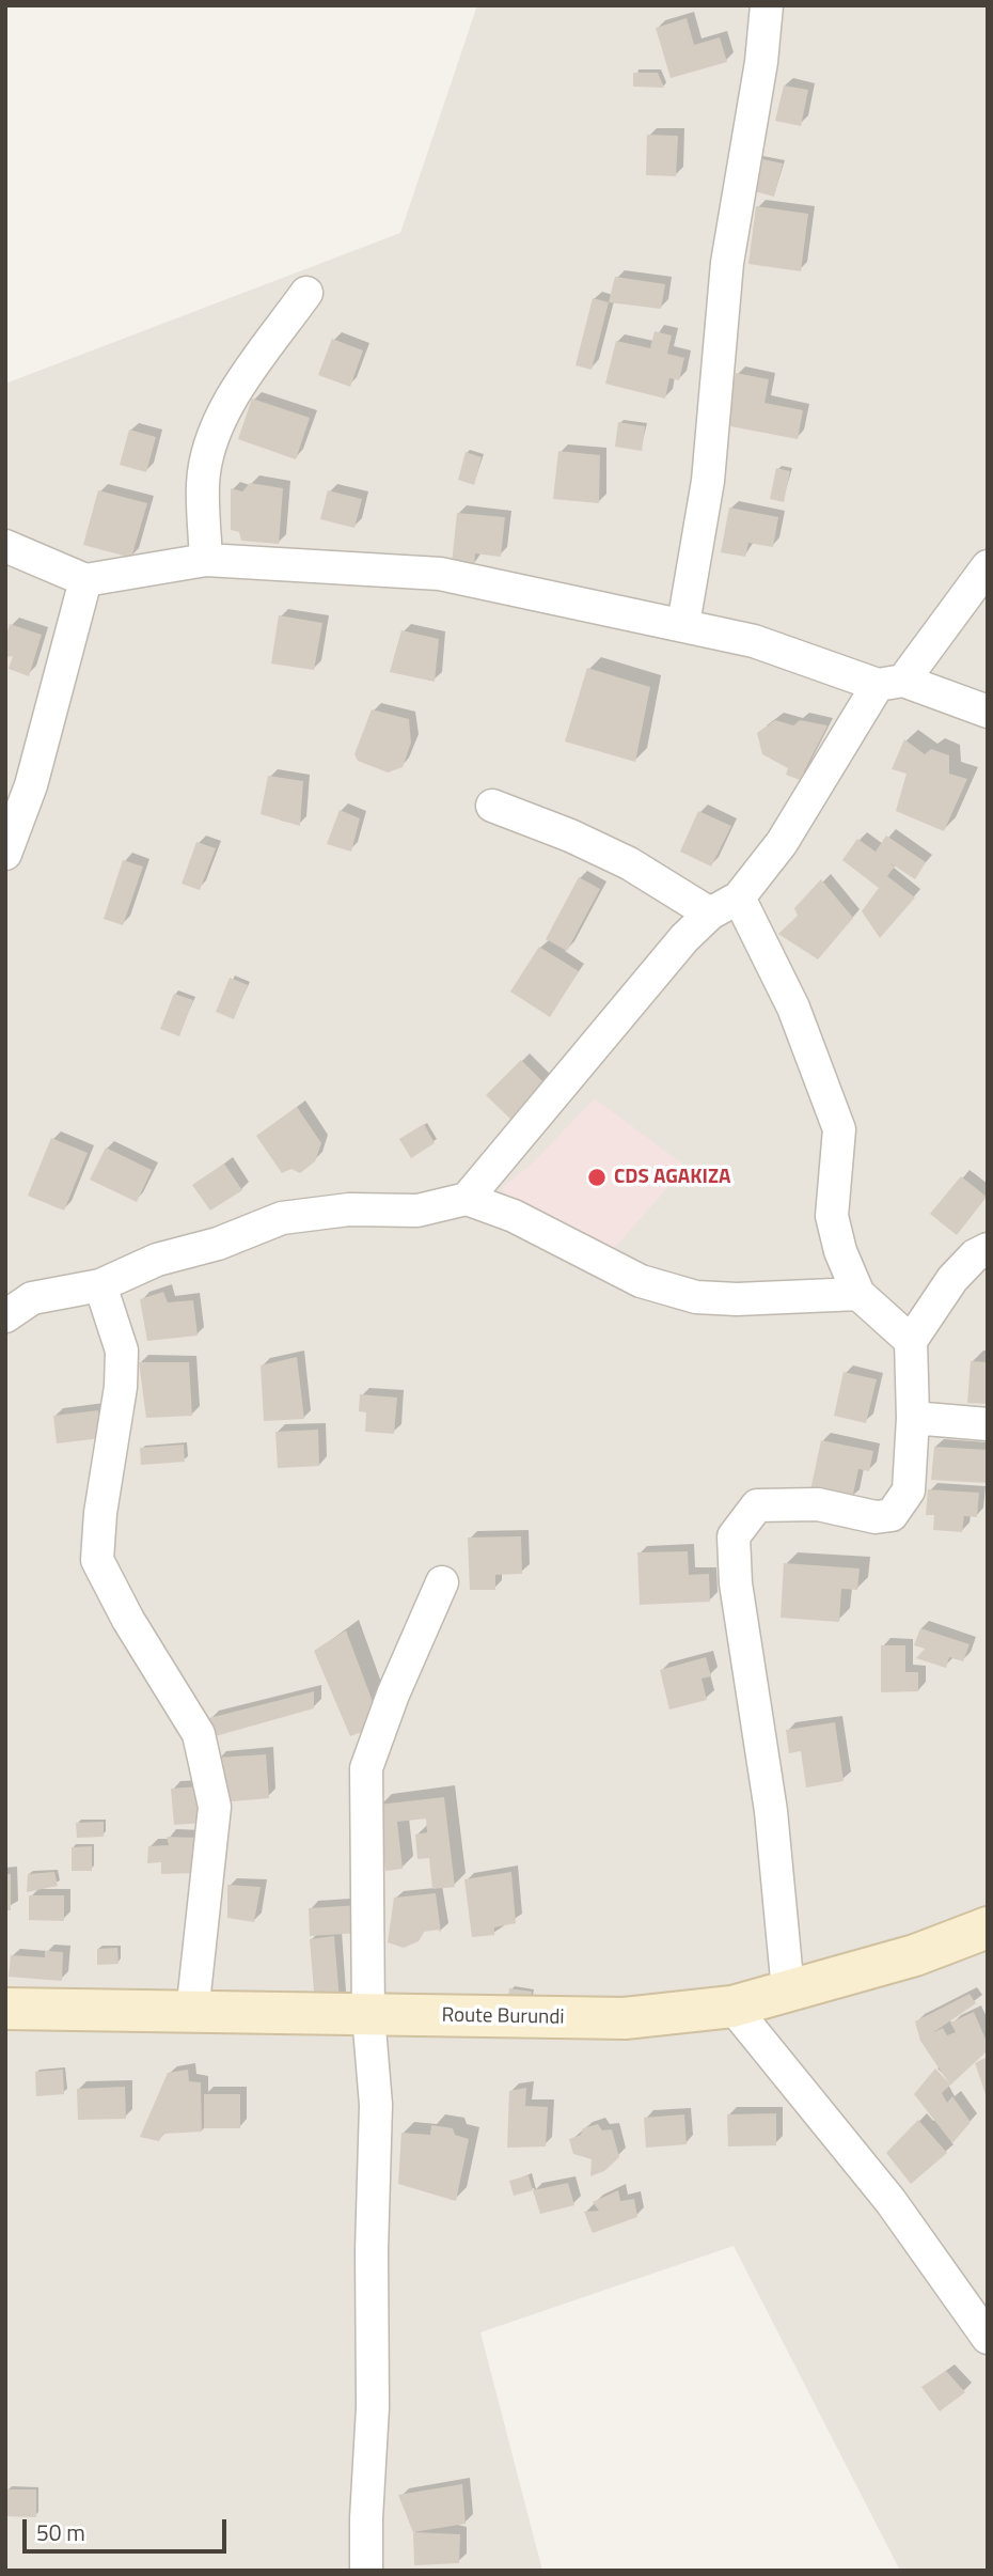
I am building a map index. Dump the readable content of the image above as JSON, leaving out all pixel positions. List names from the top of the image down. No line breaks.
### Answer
{"streets":{"main road":["Route Burundi"]},"places":["CDS AGAKIZA"],"scale_bar":"50 m"}
